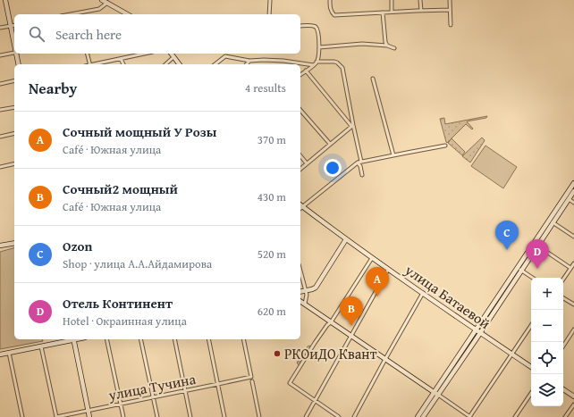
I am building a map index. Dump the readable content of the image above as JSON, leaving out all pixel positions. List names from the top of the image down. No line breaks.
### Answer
{"streets":{"main road":["улица Батаевой"],"street":["улица Тучина"]},"places":["РКОиДО Квант"],"page":{"search":"Search here","heading":["Nearby","4 results"],"list":[{"mark":"A","name":"Сочный мощный У Розы","note":"Café · Южная улица","value":"370 m"},{"mark":"B","name":"Сочный2 мощный","note":"Café · Южная улица","value":"430 m"},{"mark":"C","name":"Ozon","note":"Shop · улица А.А.Айдамирова","value":"520 m"},{"mark":"D","name":"Отель Континент","note":"Hotel · Окраинная улица","value":"620 m"}],"pins":["C","D","A","B"],"map_buttons":["+","−"]}}
